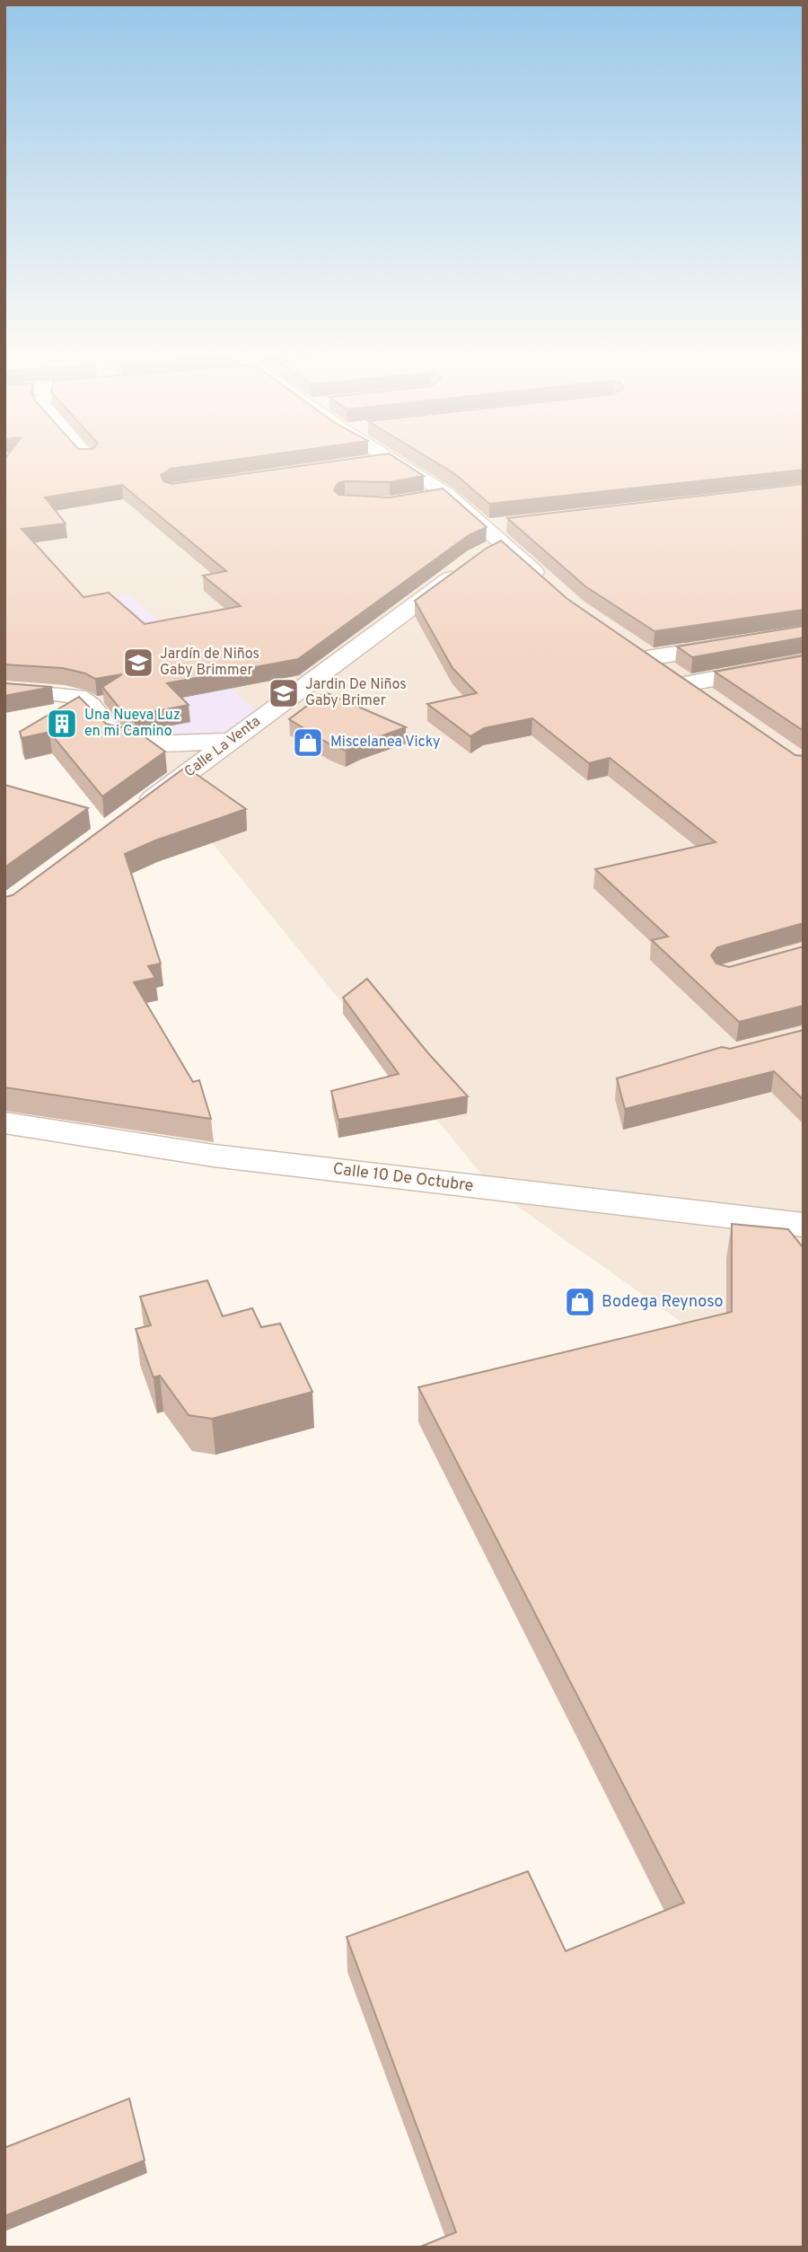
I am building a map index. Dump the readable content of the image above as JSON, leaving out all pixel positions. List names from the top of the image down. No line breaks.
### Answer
{"streets":{"street":["Calle La Venta","Calle 10 De Octubre"]},"places":{"school or university":["Jardín de Niños Gaby Brimmer","Jardin De Niños Gaby Brimer"],"building":["Una Nueva Luz en mi Camino"],"shop":["Miscelanea Vicky","Bodega Reynoso"]}}
